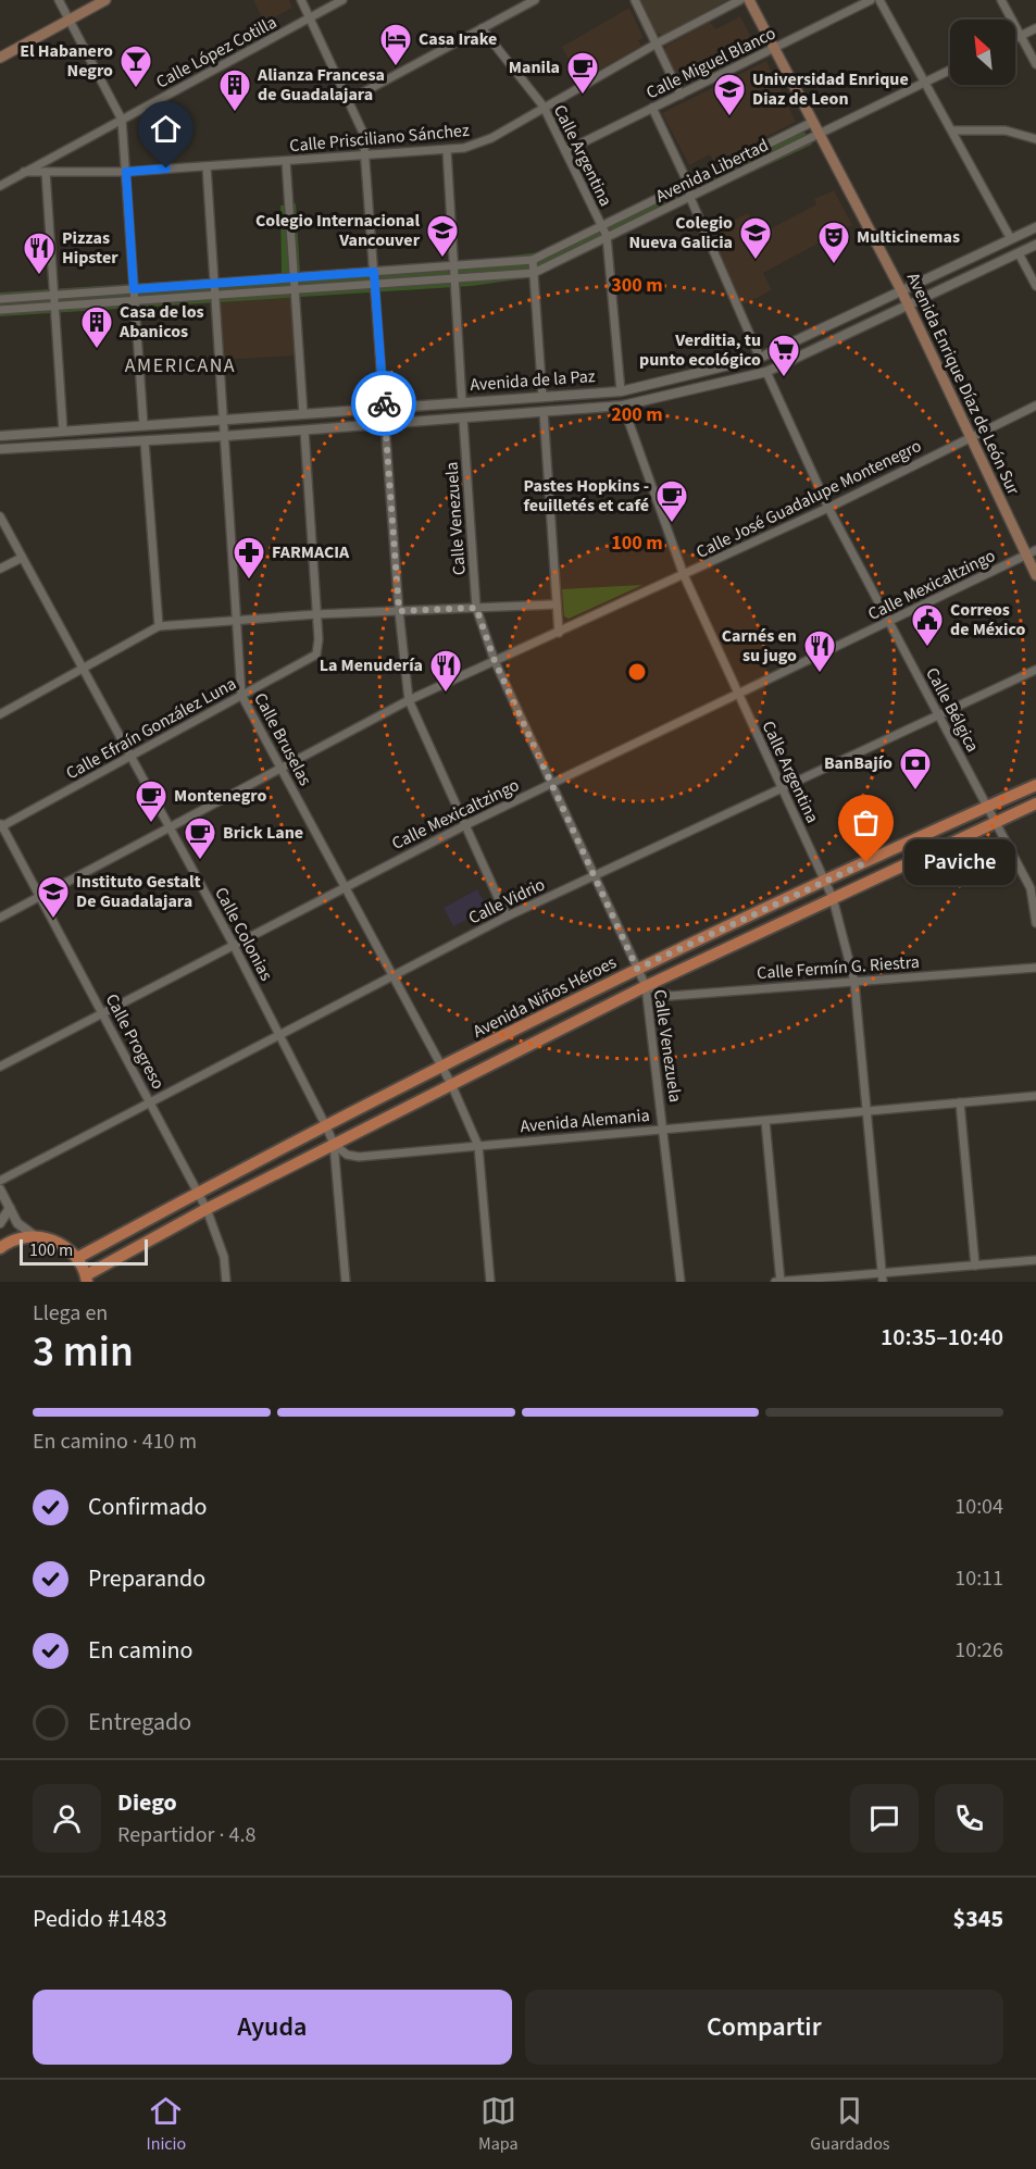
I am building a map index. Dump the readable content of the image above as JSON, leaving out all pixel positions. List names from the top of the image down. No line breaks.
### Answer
{"streets":{"main road":["Avenida Enrique Díaz de León Sur","Avenida Niños Héroes"],"street":["Calle López Cotilla","Calle Miguel Blanco","Calle Prisciliano Sánchez","Calle Argentina","Avenida Libertad","Avenida de la Paz","Calle José Guadalupe Montenegro","Calle Venezuela","Calle Mexicaltzingo","Calle Bélgica","Calle Efraín González Luna","Calle Bruselas","Calle Vidrio","Calle Colonias","Calle Fermín G. Riestra","Calle Progreso","Avenida Alemania"]},"crossings":[["Calle López Cotilla","Calle Prisciliano Sánchez"],["Calle Miguel Blanco","Calle Argentina"],["Calle Miguel Blanco","Avenida Enrique Díaz de León Sur"],["Calle Prisciliano Sánchez","Calle Argentina"],["Calle Prisciliano Sánchez","Calle Bruselas"],["Calle Argentina","Avenida Libertad"],["Calle Argentina","Avenida de la Paz"],["Calle Argentina","Calle José Guadalupe Montenegro"],["Calle Argentina","Calle Mexicaltzingo"],["Calle Argentina","Calle Vidrio"],["Calle Argentina","Calle Fermín G. Riestra"],["Calle Argentina","Avenida Niños Héroes"],["Calle Argentina","Avenida Alemania"],["Avenida Libertad","Avenida Enrique Díaz de León Sur"],["Avenida Libertad","Calle Bruselas"],["Avenida de la Paz","Avenida Enrique Díaz de León Sur"],["Avenida de la Paz","Calle Venezuela"],["Avenida de la Paz","Calle Bélgica"],["Avenida de la Paz","Calle Bruselas"],["Avenida Enrique Díaz de León Sur","Calle José Guadalupe Montenegro"],["Avenida Enrique Díaz de León Sur","Calle Mexicaltzingo"],["Calle José Guadalupe Montenegro","Calle Venezuela"],["Calle José Guadalupe Montenegro","Calle Bélgica"],["Calle José Guadalupe Montenegro","Calle Bruselas"],["Calle José Guadalupe Montenegro","Calle Colonias"],["Calle José Guadalupe Montenegro","Calle Progreso"],["Calle Venezuela","Calle Mexicaltzingo"],["Calle Venezuela","Calle Vidrio"],["Calle Venezuela","Calle Fermín G. Riestra"],["Calle Venezuela","Avenida Niños Héroes"],["Calle Venezuela","Avenida Alemania"],["Calle Mexicaltzingo","Calle Bélgica"],["Calle Mexicaltzingo","Calle Bruselas"],["Calle Mexicaltzingo","Calle Colonias"],["Calle Mexicaltzingo","Calle Progreso"],["Calle Bélgica","Calle Vidrio"],["Calle Bélgica","Avenida Niños Héroes"],["Calle Efraín González Luna","Calle Bruselas"],["Calle Efraín González Luna","Calle Colonias"],["Calle Efraín González Luna","Calle Progreso"],["Calle Bruselas","Calle Vidrio"],["Calle Bruselas","Avenida Niños Héroes"],["Calle Bruselas","Avenida Alemania"],["Calle Vidrio","Calle Colonias"],["Calle Vidrio","Calle Progreso"],["Calle Colonias","Avenida Niños Héroes"],["Calle Colonias","Avenida Alemania"],["Calle Fermín G. Riestra","Avenida Niños Héroes"],["Avenida Niños Héroes","Calle Progreso"],["Avenida Niños Héroes","Avenida Alemania"]],"districts":["AMERICANA"],"places":{"hotel":["Casa Irake"],"bar":["El Habanero Negro"],"cafe":["Manila","Pastes Hopkins - feuilletés et café","Montenegro","Brick Lane"],"building":["Alianza Francesa de Guadalajara","Casa de los Abanicos"],"school or university":["Universidad Enrique Diaz de Leon","Colegio Internacional Vancouver","Colegio Nueva Galicia","Instituto Gestalt De Guadalajara"],"theatre":["Multicinemas"],"restaurant":["Pizzas Hipster","Carnés en su jugo","La Menudería"],"supermarket":["Verditia, tu punto ecológico"],"pharmacy":["FARMACIA"],"public building":["Correos de México"],"bank":["BanBajío"],"other":["Paviche"]},"scale_bar":"100 m","north":"top left","page":{"bubble":"Paviche","scale":"100 m","heading":["3 min","Llega en","10:35–10:40"],"panel":["Diego","Repartidor · 4.8","Pedido #1483","$345"],"bar":"En camino · 410 m","list":[["Confirmado","10:04"],["Preparando","10:11"],["En camino","10:26"],"Entregado"],"buttons":["Ayuda","Compartir"],"tabs":["Inicio","Mapa","Guardados"]},"rings":["300 m","200 m","100 m"]}
